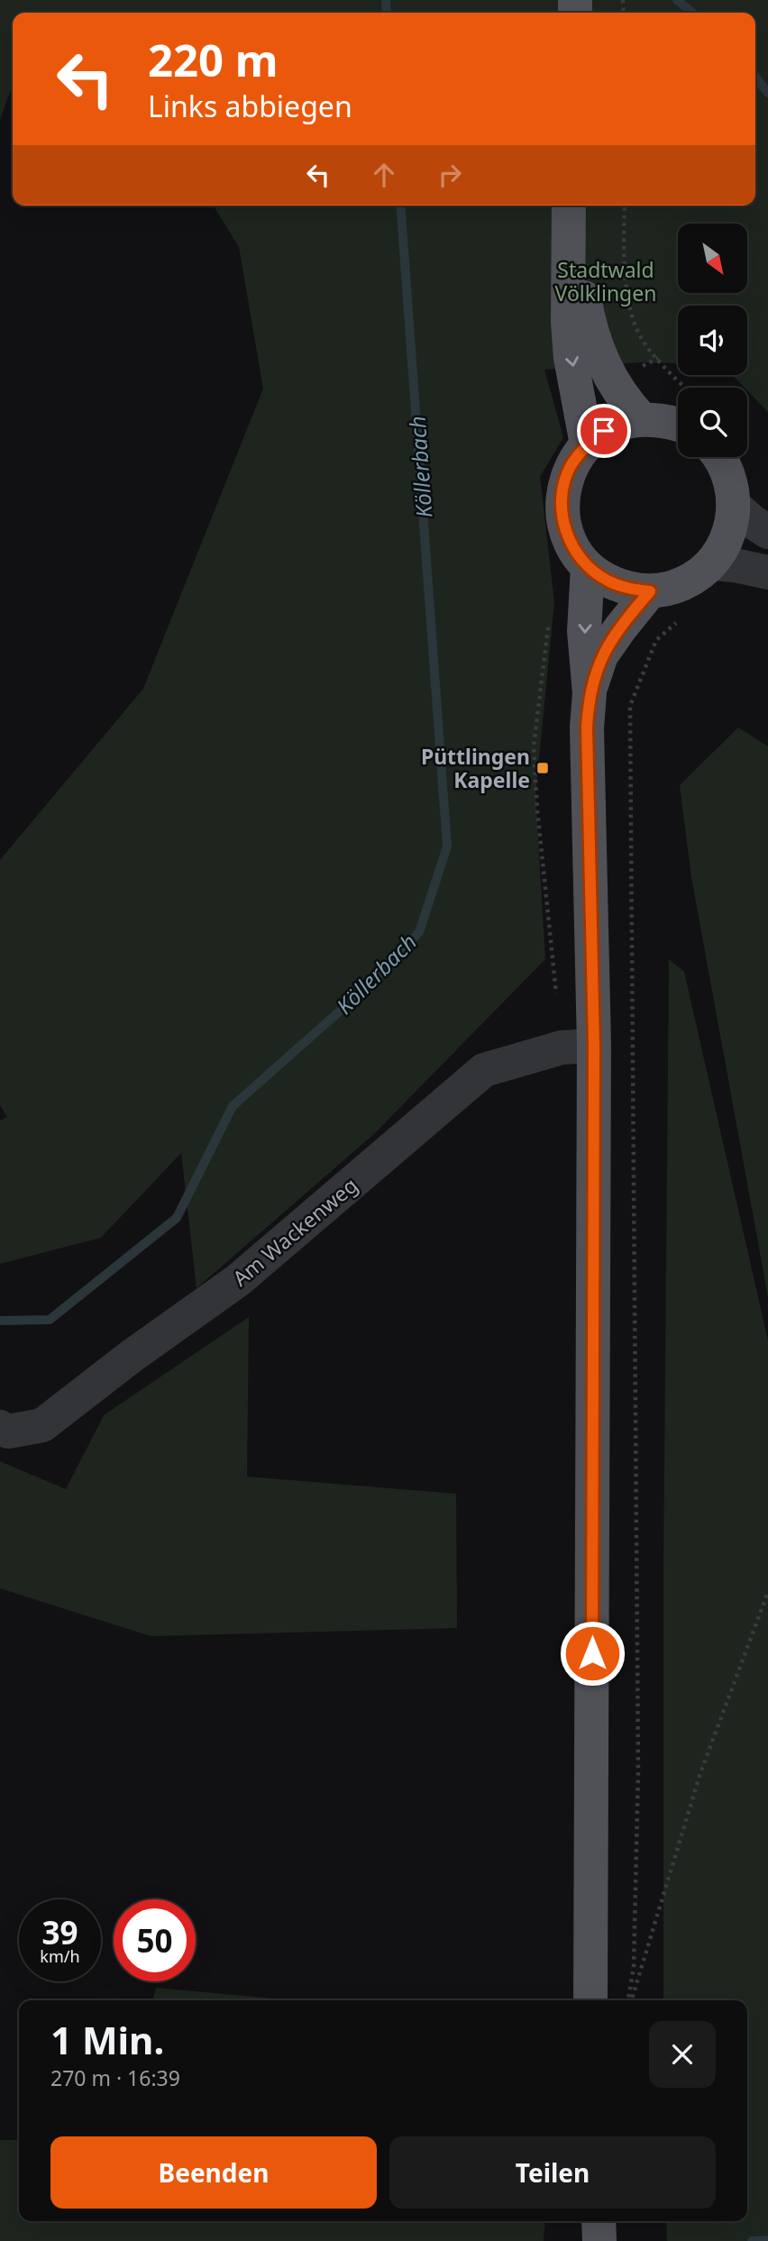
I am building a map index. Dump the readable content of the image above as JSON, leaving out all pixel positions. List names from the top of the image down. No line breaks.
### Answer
{"streets":{"street":["Am Wackenweg"]},"water":["Köllerbach"],"parks":["Stadtwald Völklingen"],"places":{"transit":["Püttlingen Kapelle"]},"north":"bottom right","page":{"turn":["220 m","Links abbiegen"],"speed":"39 km/h","limit":"50","heading":["1 Min.","270 m · 16:39"],"buttons":["Beenden","Teilen"]}}
